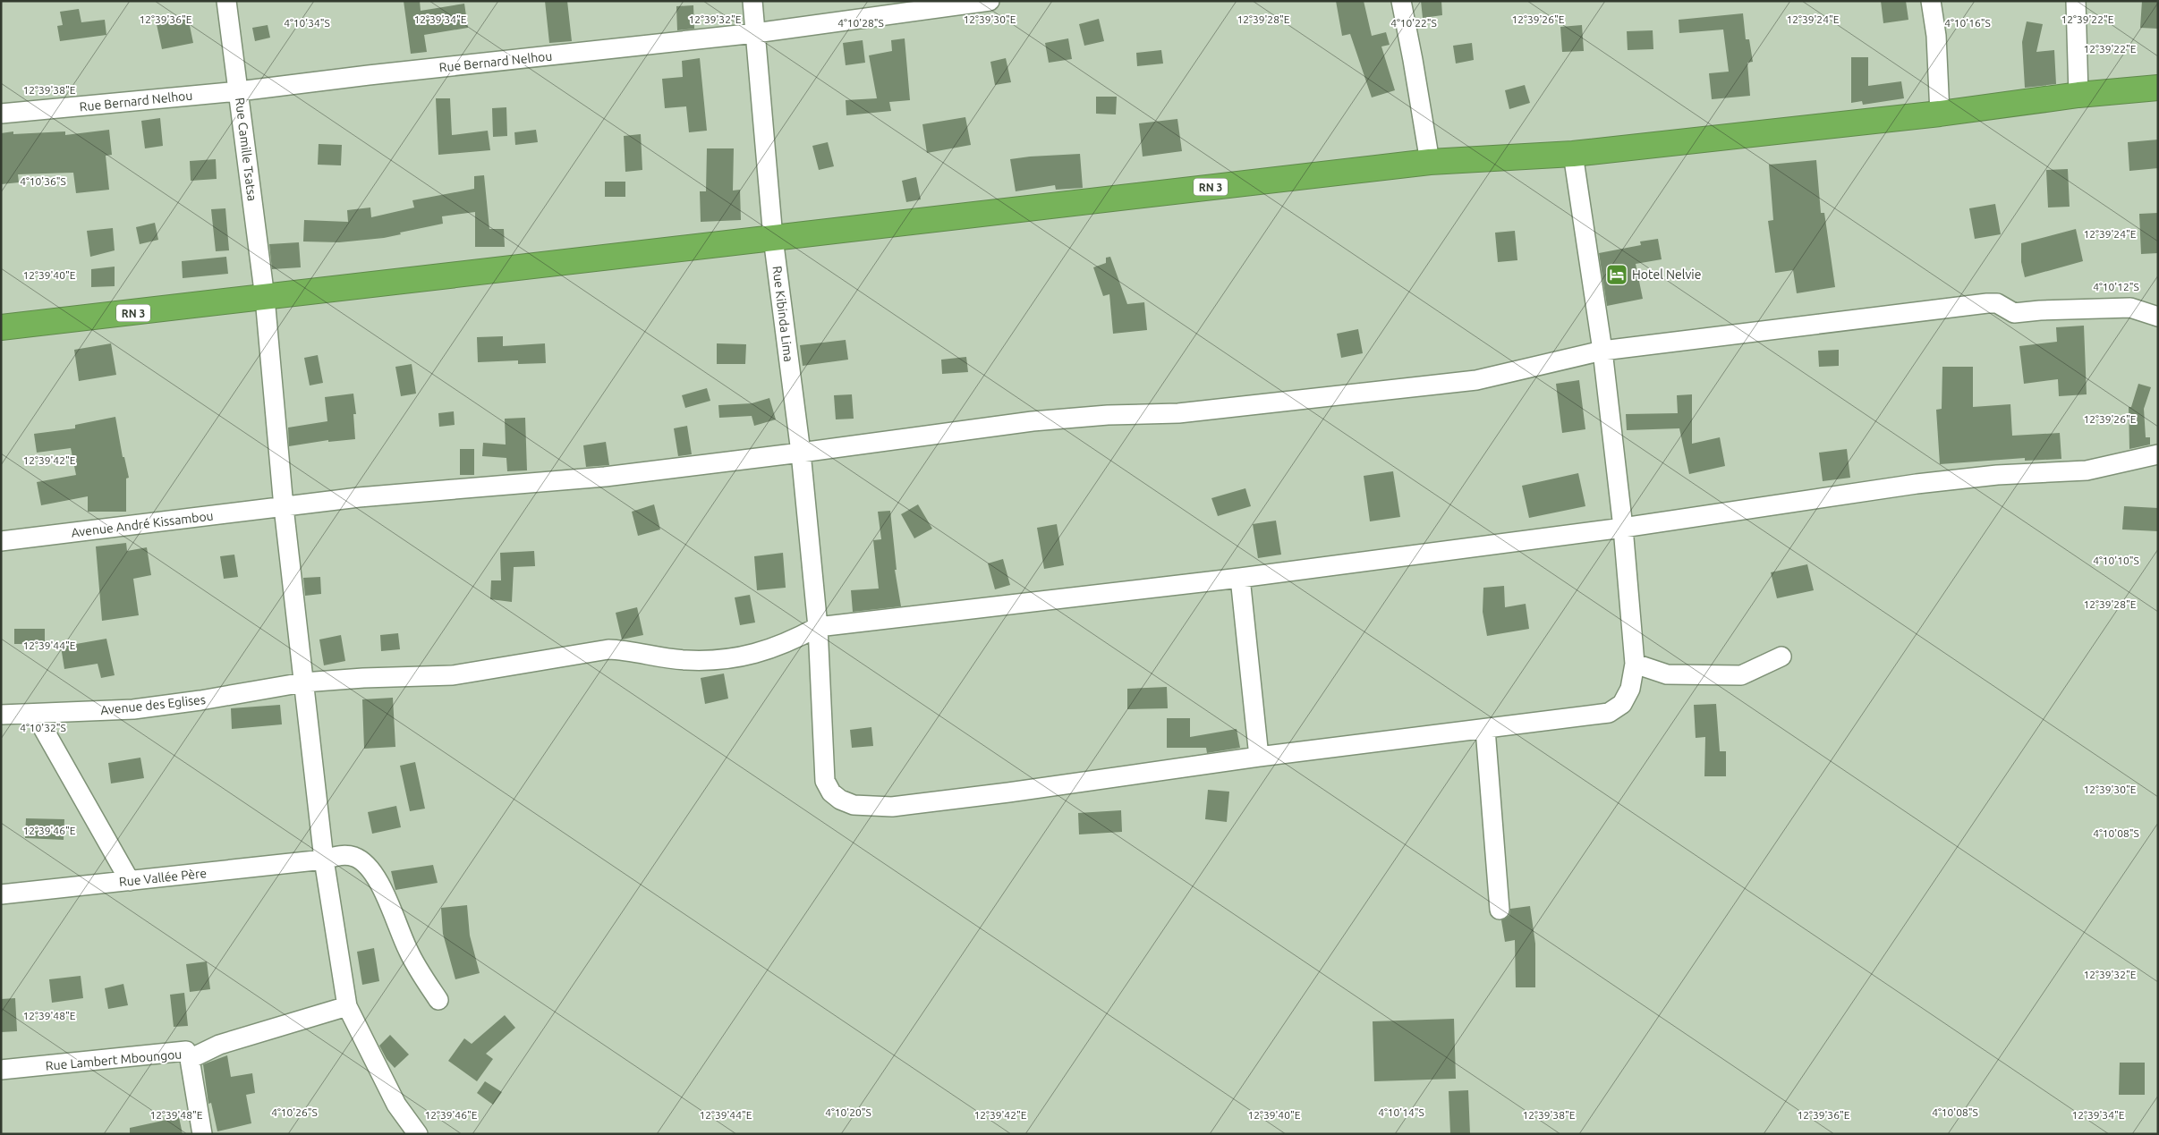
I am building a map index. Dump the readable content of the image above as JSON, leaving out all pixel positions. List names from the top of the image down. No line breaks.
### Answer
{"streets":{"highway":["RN 3"],"street":["Rue Bernard Nelhou","Rue Camille Tsatsa","Rue Kibinda Lima","Avenue André Kissambou","Avenue des Eglises","Rue Vallée Père","Rue Lambert Mboungou"]},"crossings":[["Rue Bernard Nelhou","Rue Camille Tsatsa"],["Rue Bernard Nelhou","Rue Kibinda Lima"],["Rue Camille Tsatsa","RN 3"],["Rue Camille Tsatsa","Avenue André Kissambou"],["Rue Camille Tsatsa","Avenue des Eglises"],["Rue Camille Tsatsa","Rue Vallée Père"],["Rue Camille Tsatsa","Rue Lambert Mboungou"],["RN 3","Rue Kibinda Lima"],["Rue Kibinda Lima","Avenue André Kissambou"],["Rue Kibinda Lima","Avenue des Eglises"]],"places":{"hotel":["Hotel Nelvie"]},"coordinates":["12°39'36\"E","12°39'34\"E","12°39'32\"E","12°39'24\"E","12°39'22\"E","12°39'30\"E","12°39'28\"E","12°39'26\"E","4°10'34\"S","4°10'28\"S","4°10'22\"S","4°10'16\"S","12°39'38\"E","4°10'36\"S","12°39'40\"E","4°10'12\"S","12°39'42\"E","4°10'10\"S","12°39'44\"E","4°10'32\"S","12°39'46\"E","4°10'08\"S","12°39'48\"E","4°10'26\"S","4°10'20\"S","4°10'14\"S"]}
